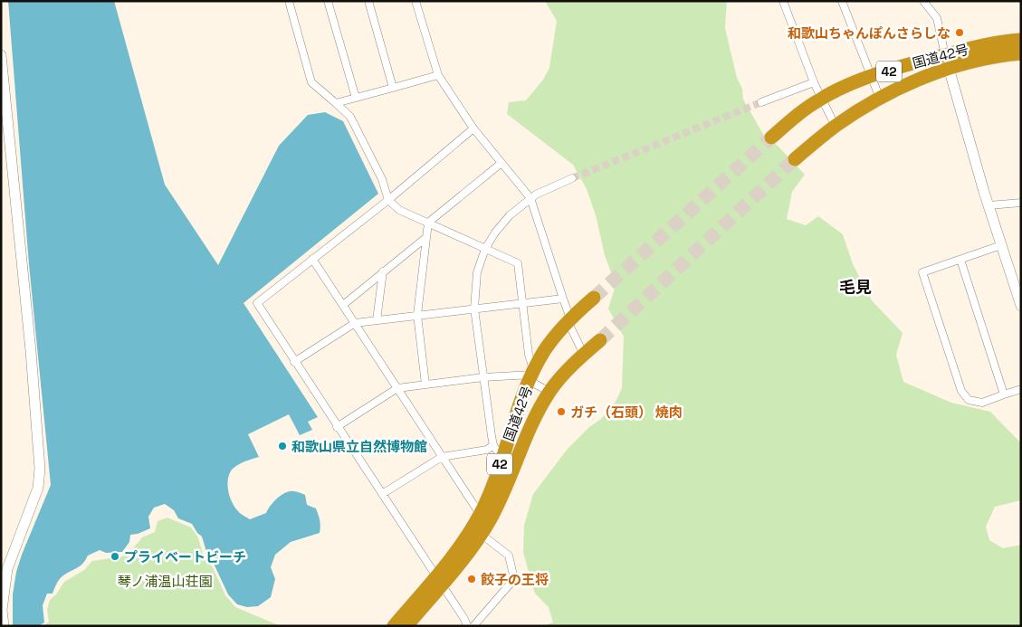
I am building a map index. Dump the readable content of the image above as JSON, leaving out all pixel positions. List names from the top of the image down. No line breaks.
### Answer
{"streets":{"highway":["国道42号","42"]},"districts":["毛見"],"parks":["琴ノ浦温山荘園"],"places":["和歌山ちゃんぽんさらしな","ガチ（石頭） 焼肉","和歌山県立自然博物館","プライベートビーチ","餃子の王将"]}
